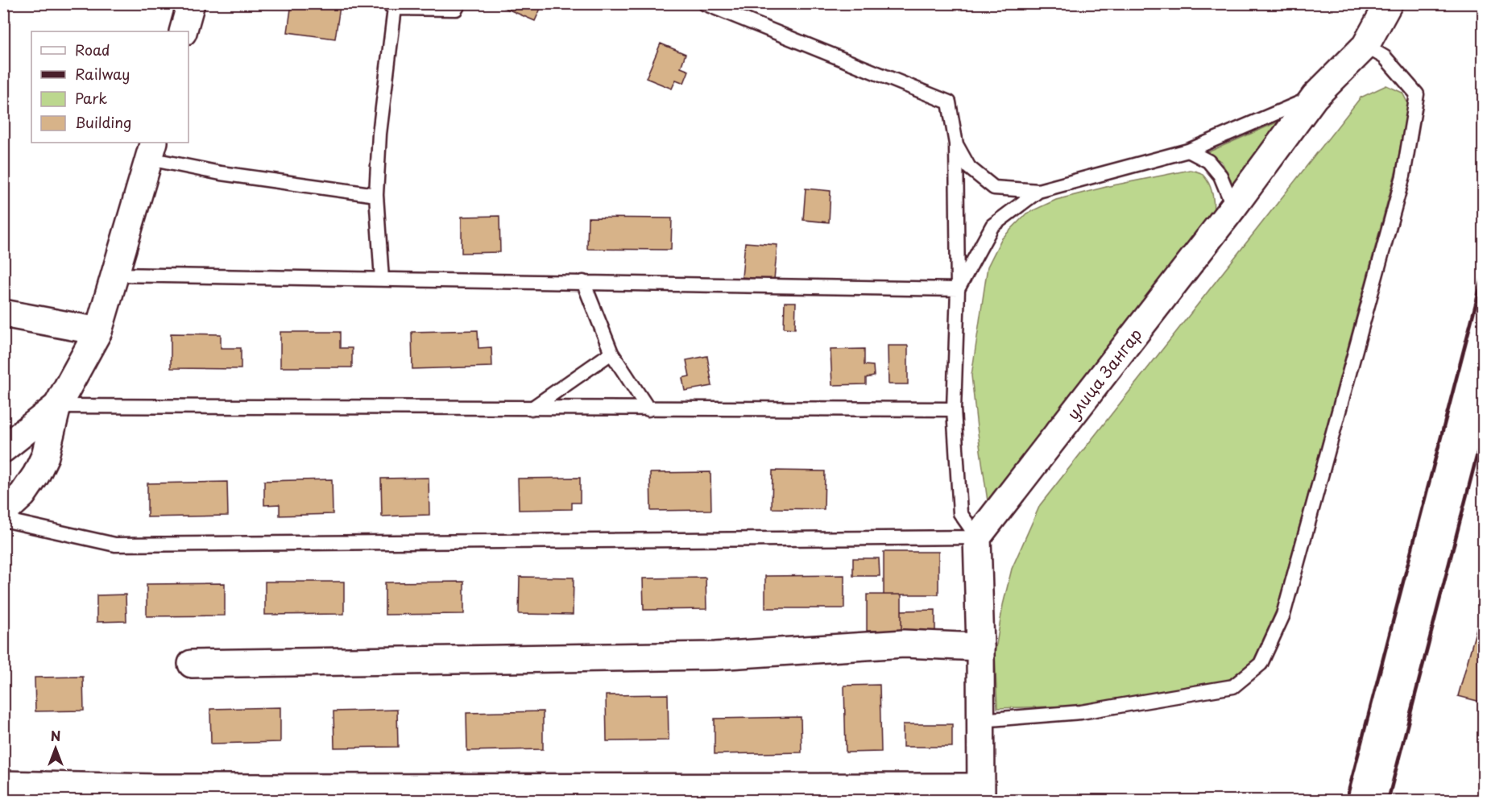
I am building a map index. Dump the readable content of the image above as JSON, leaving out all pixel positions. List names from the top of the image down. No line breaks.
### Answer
{"streets":{"street":["улица Зангар"]},"legend":["Road","Railway","Park","Building"],"north":"top"}
